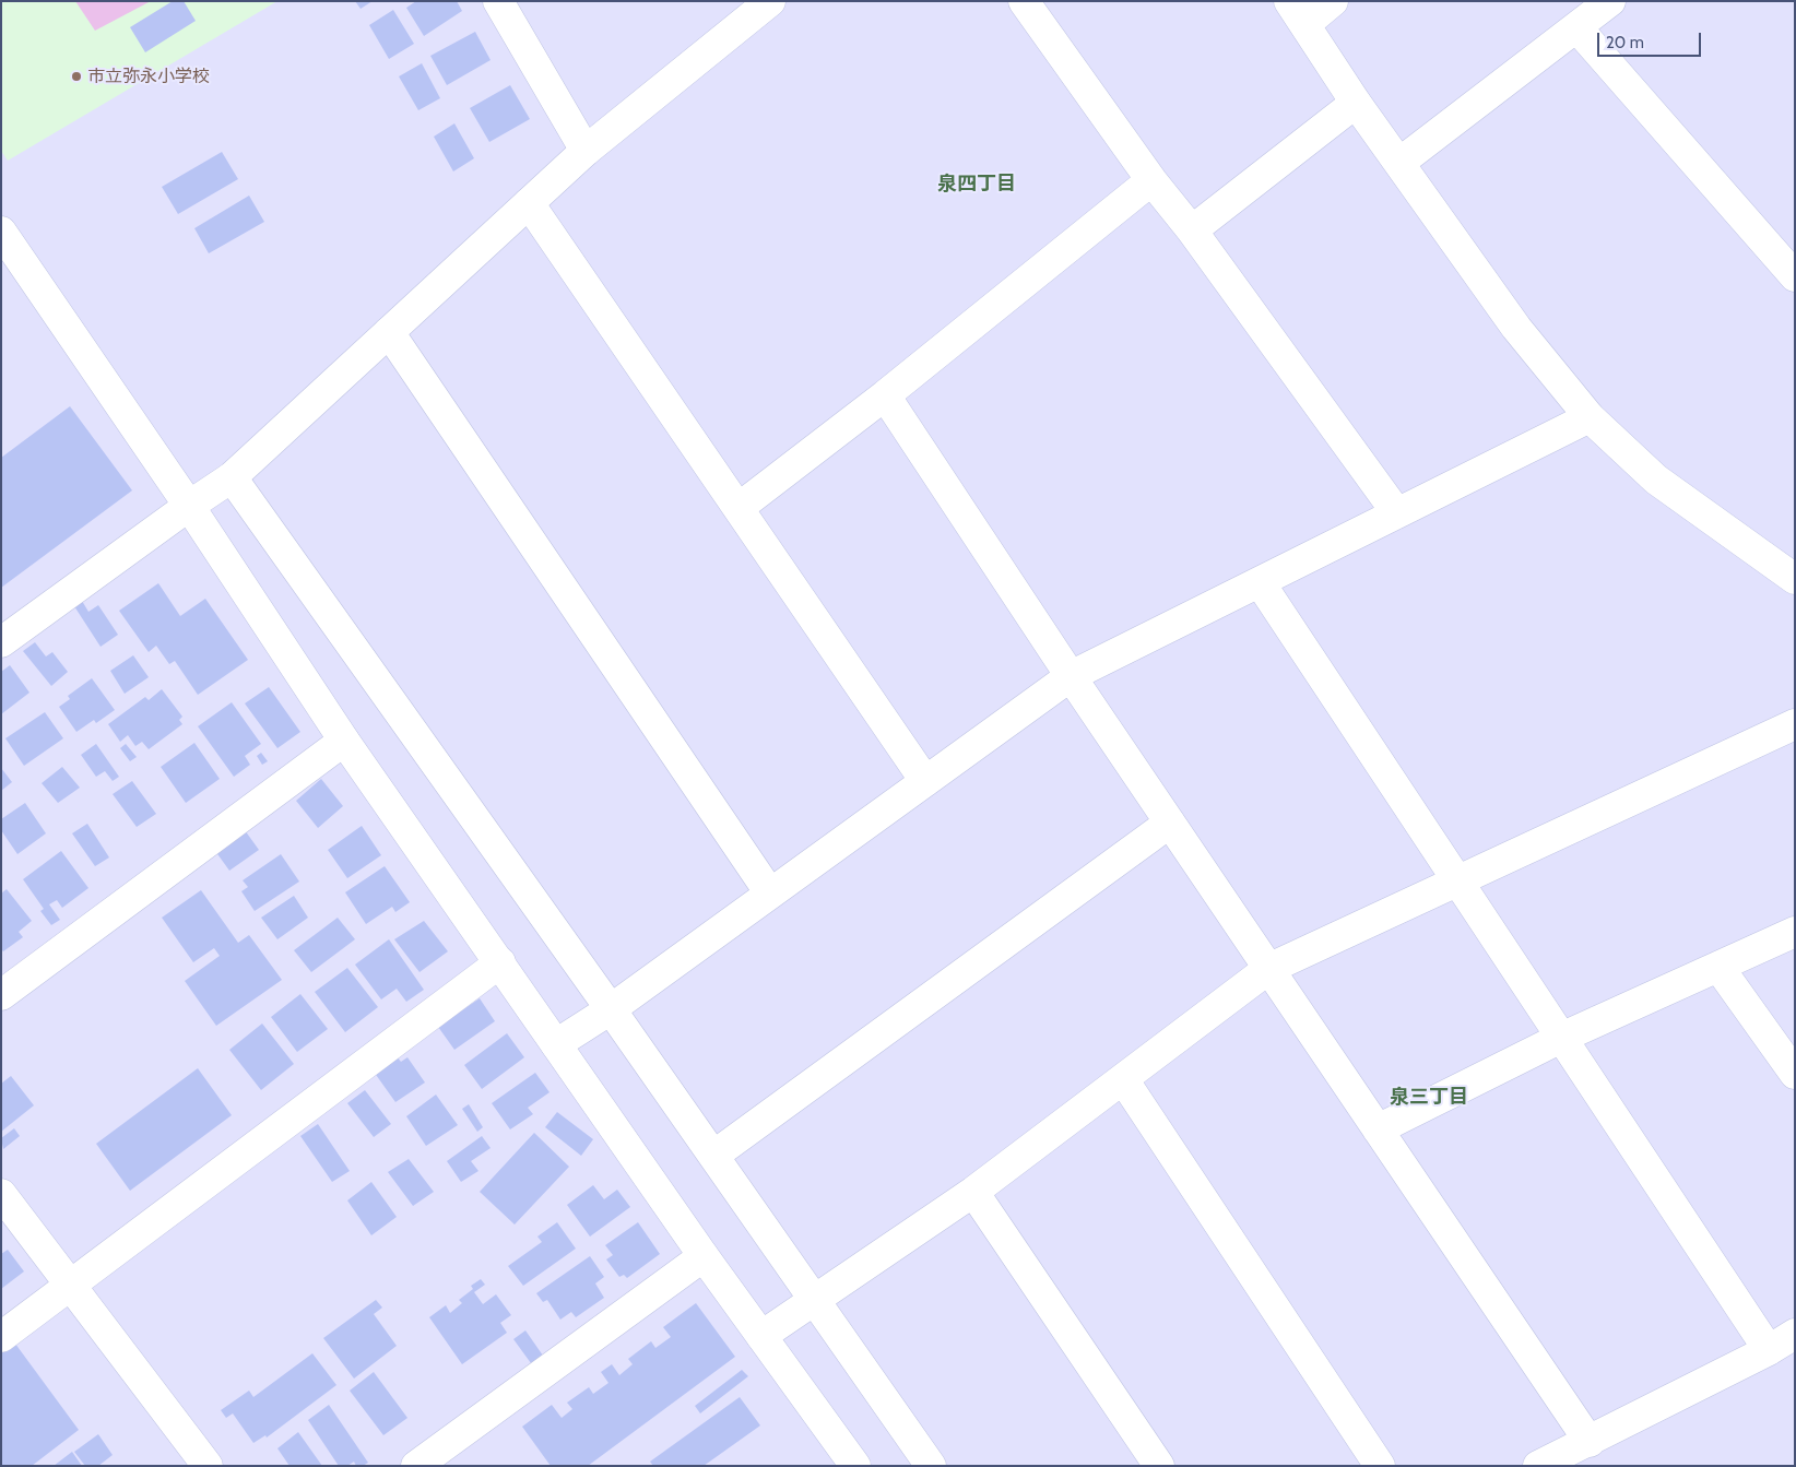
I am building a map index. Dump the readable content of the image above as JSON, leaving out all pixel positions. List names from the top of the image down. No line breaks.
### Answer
{"districts":["泉四丁目","泉三丁目"],"places":["市立弥永小学校"],"scale_bar":"20 m"}
